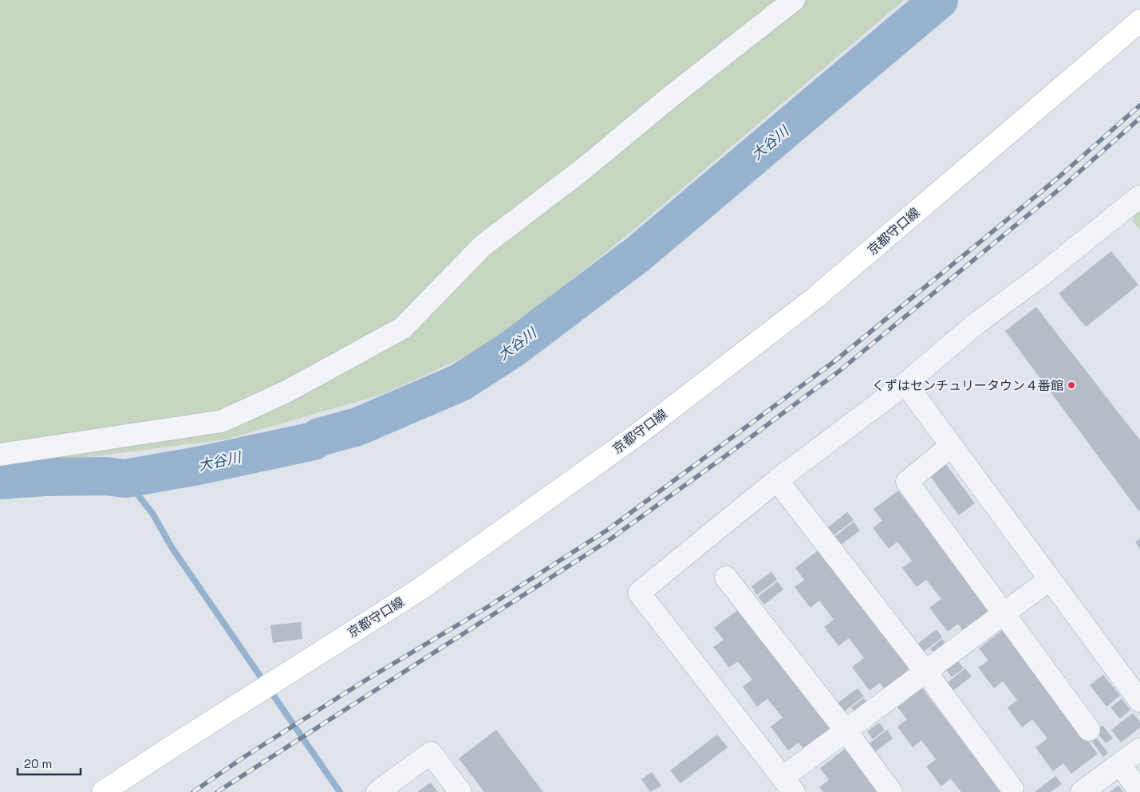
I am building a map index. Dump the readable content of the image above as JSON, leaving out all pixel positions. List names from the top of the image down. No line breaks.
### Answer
{"streets":{"main road":["京都守口線"]},"water":["大谷川"],"places":["くずはセンチュリータウン４番館"],"scale_bar":"20 m"}
